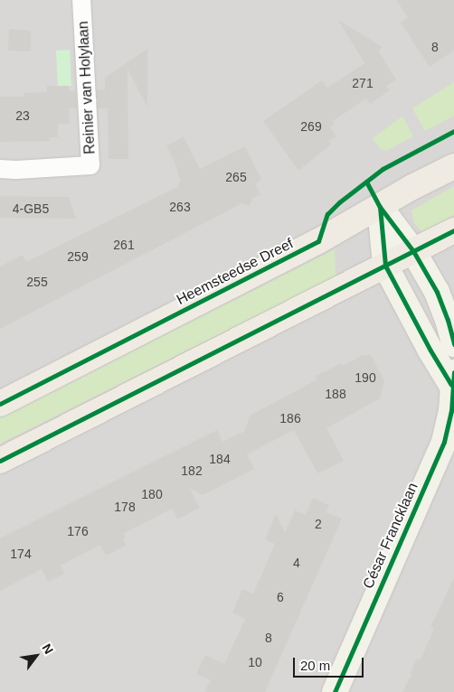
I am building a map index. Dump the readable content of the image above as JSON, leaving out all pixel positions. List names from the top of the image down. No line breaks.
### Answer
{"streets":{"main road":["Heemsteedse Dreef","César Francklaan"],"street":["Reinier van Holylaan"]},"crossings":[["Heemsteedse Dreef","César Francklaan"]],"house_numbers":["8","271","23","269","265","263","4-GB5","261","259","255","190","188","186","184","182","180","178","2","176","174","4","6","8","10"],"scale_bar":"20 m","north":"top right"}
